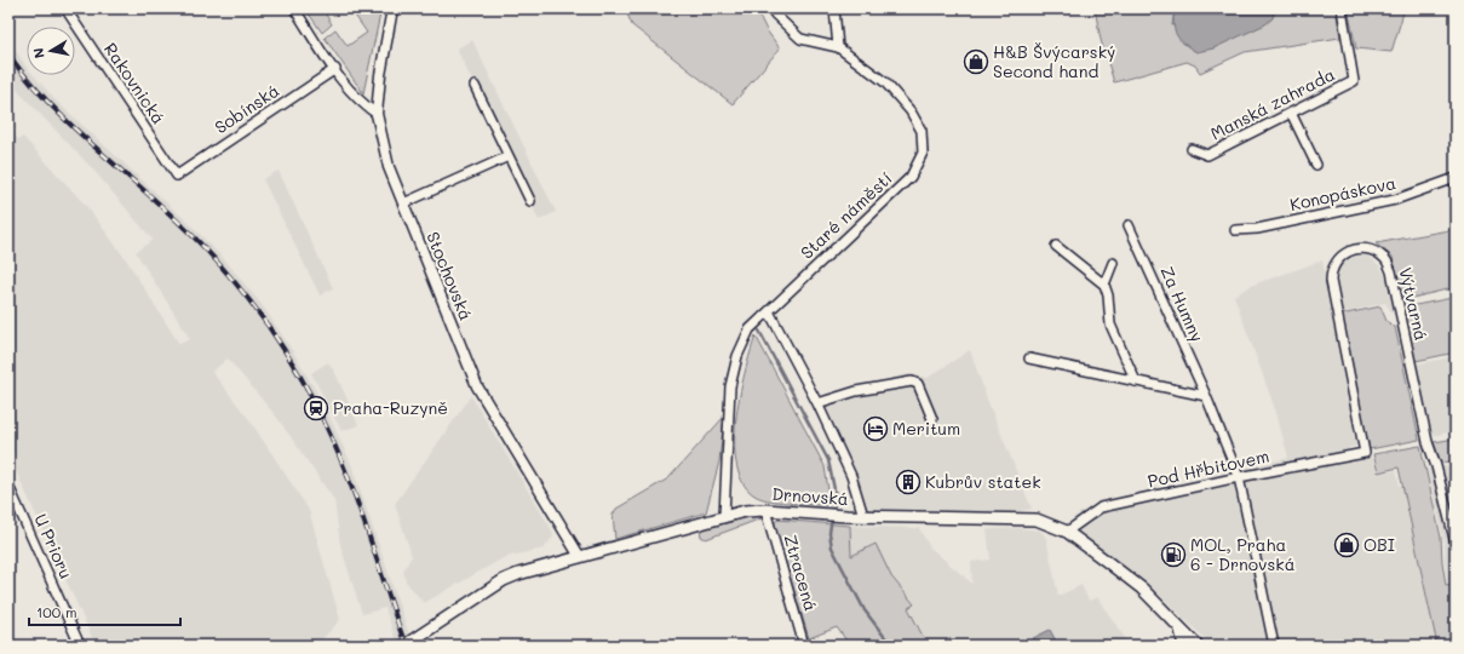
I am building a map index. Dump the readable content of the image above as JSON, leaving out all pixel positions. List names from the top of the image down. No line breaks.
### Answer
{"streets":{"main road":["Drnovská"],"street":["Rakovnická","Manská zahrada","Sobínská","Konopáskova","Staré náměstí","Stochovská","Za Humny","Výtvarná","Pod Hřbitovem","U Prioru","Ztracená"]},"crossings":[["Rakovnická","Sobínská"],["Staré náměstí","Drnovská"],["Stochovská","Drnovská"],["Za Humny","Pod Hřbitovem"],["Výtvarná","Pod Hřbitovem"],["Pod Hřbitovem","Drnovská"],["Drnovská","Ztracená"]],"places":{"shop":["H&B Švýcarský Second hand","OBI"],"station":["Praha-Ruzyně"],"hotel":["Meritum"],"building":["Kubrův statek"],"fuel station":["MOL, Praha 6 - Drnovská"]},"scale_bar":"100 m","north":"left"}
